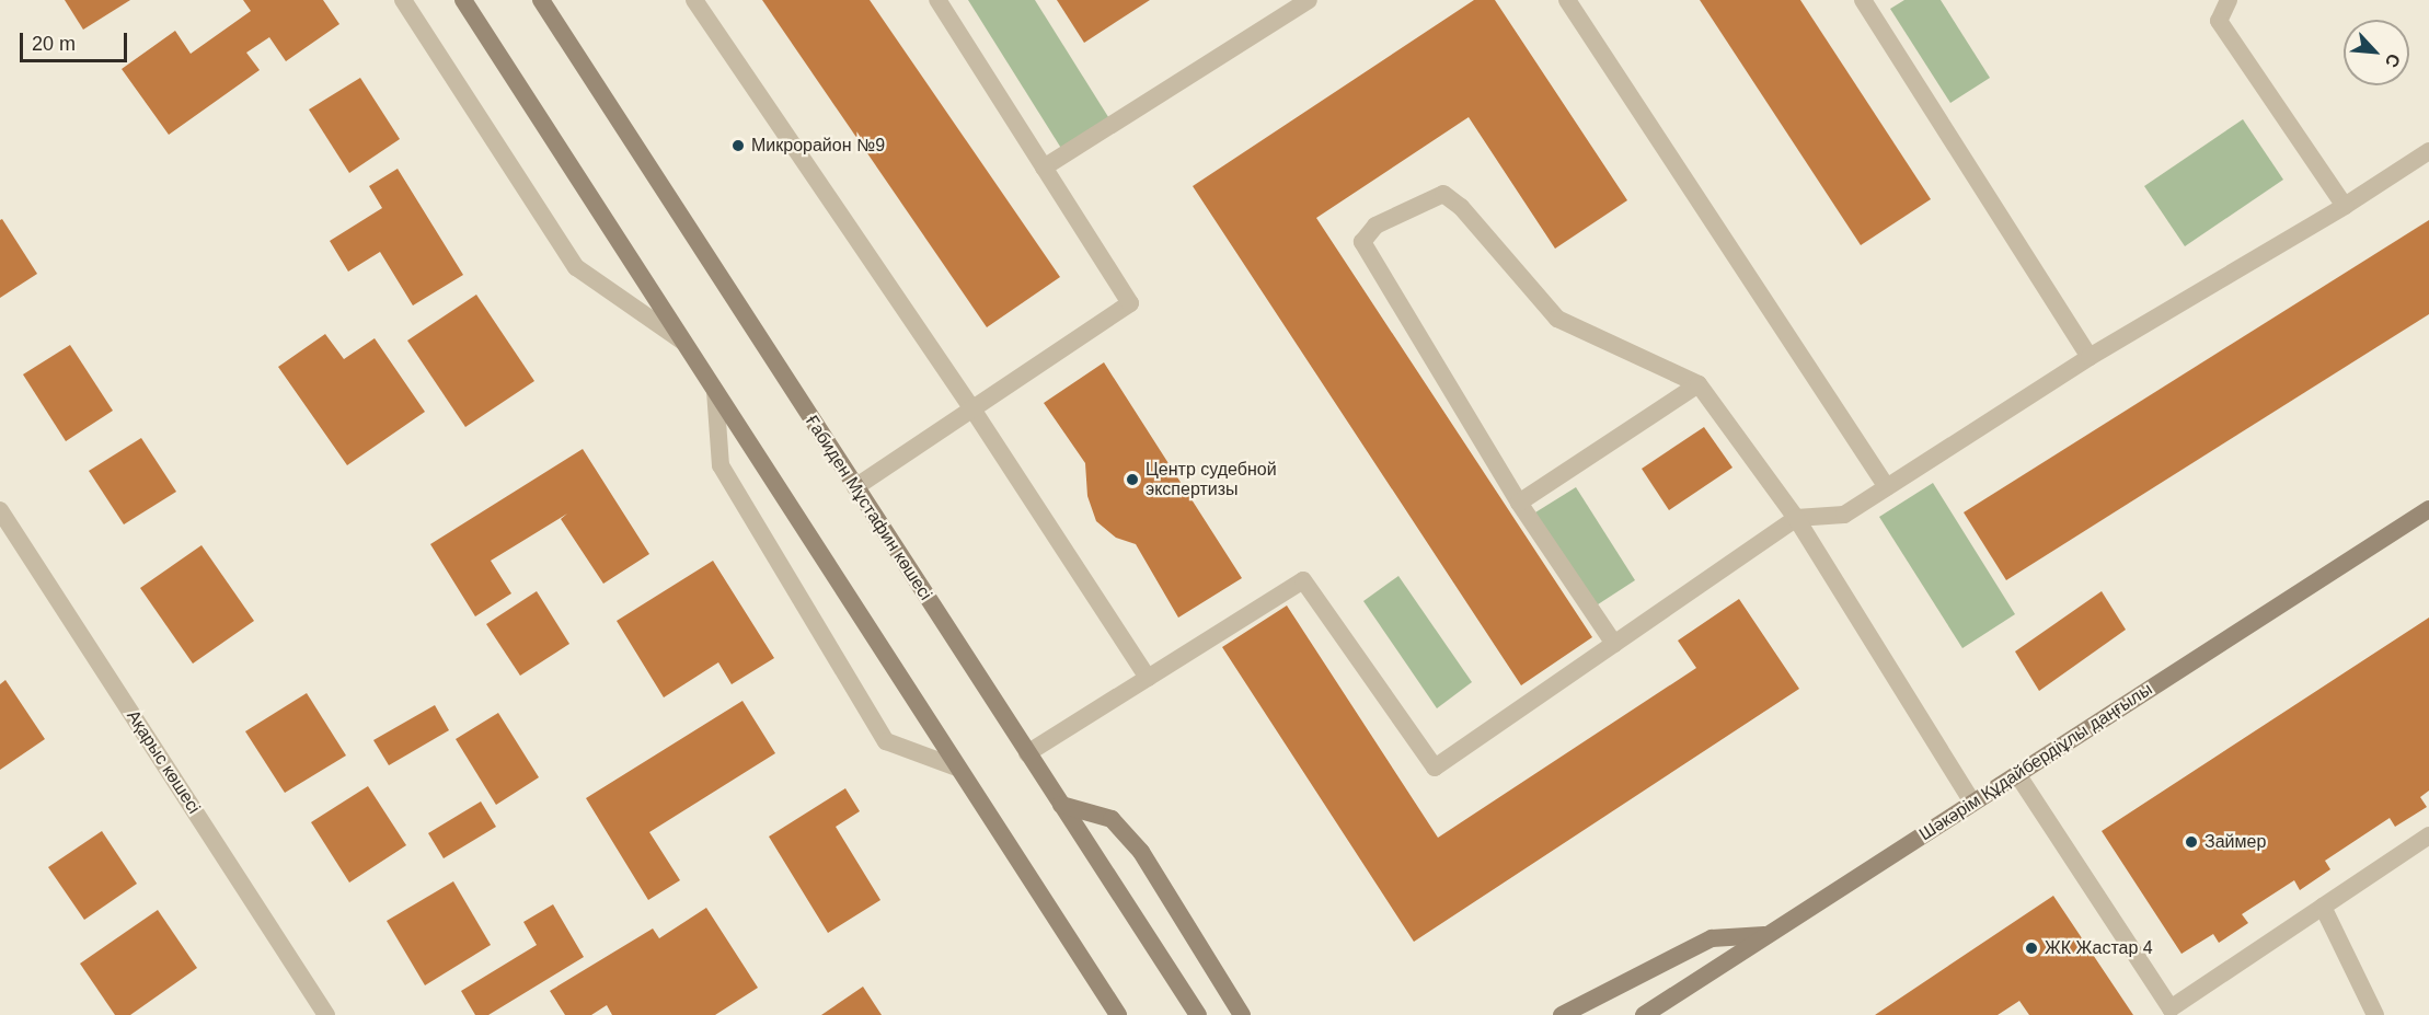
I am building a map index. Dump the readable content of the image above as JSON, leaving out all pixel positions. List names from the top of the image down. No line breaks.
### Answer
{"streets":{"main road":["Ғабиден Мұстафин көшесі","Шәкәрім Құдайбердіұлы даңғылы"],"street":["Ақарыс көшесі"]},"places":["Микрорайон №9","Центр судебной экспертизы","Займер","ЖК Жастар 4"],"scale_bar":"20 m","north":"bottom right"}
